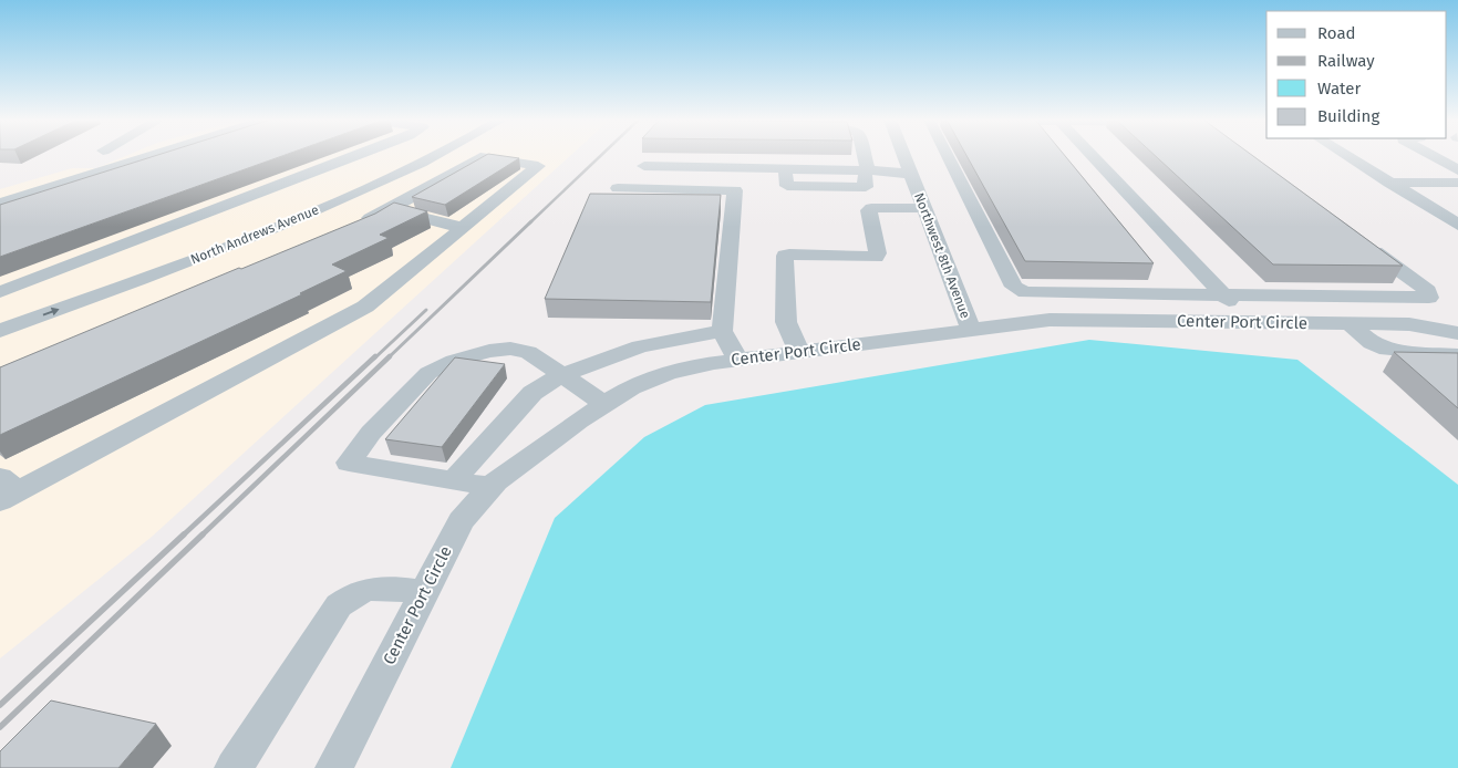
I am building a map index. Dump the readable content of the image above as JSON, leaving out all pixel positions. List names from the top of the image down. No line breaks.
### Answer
{"streets":{"street":["North Andrews Avenue","Northwest 8th Avenue","Center Port Circle"]},"crossings":[["Northwest 8th Avenue","Center Port Circle"]],"legend":["Road","Railway","Water","Building"]}
